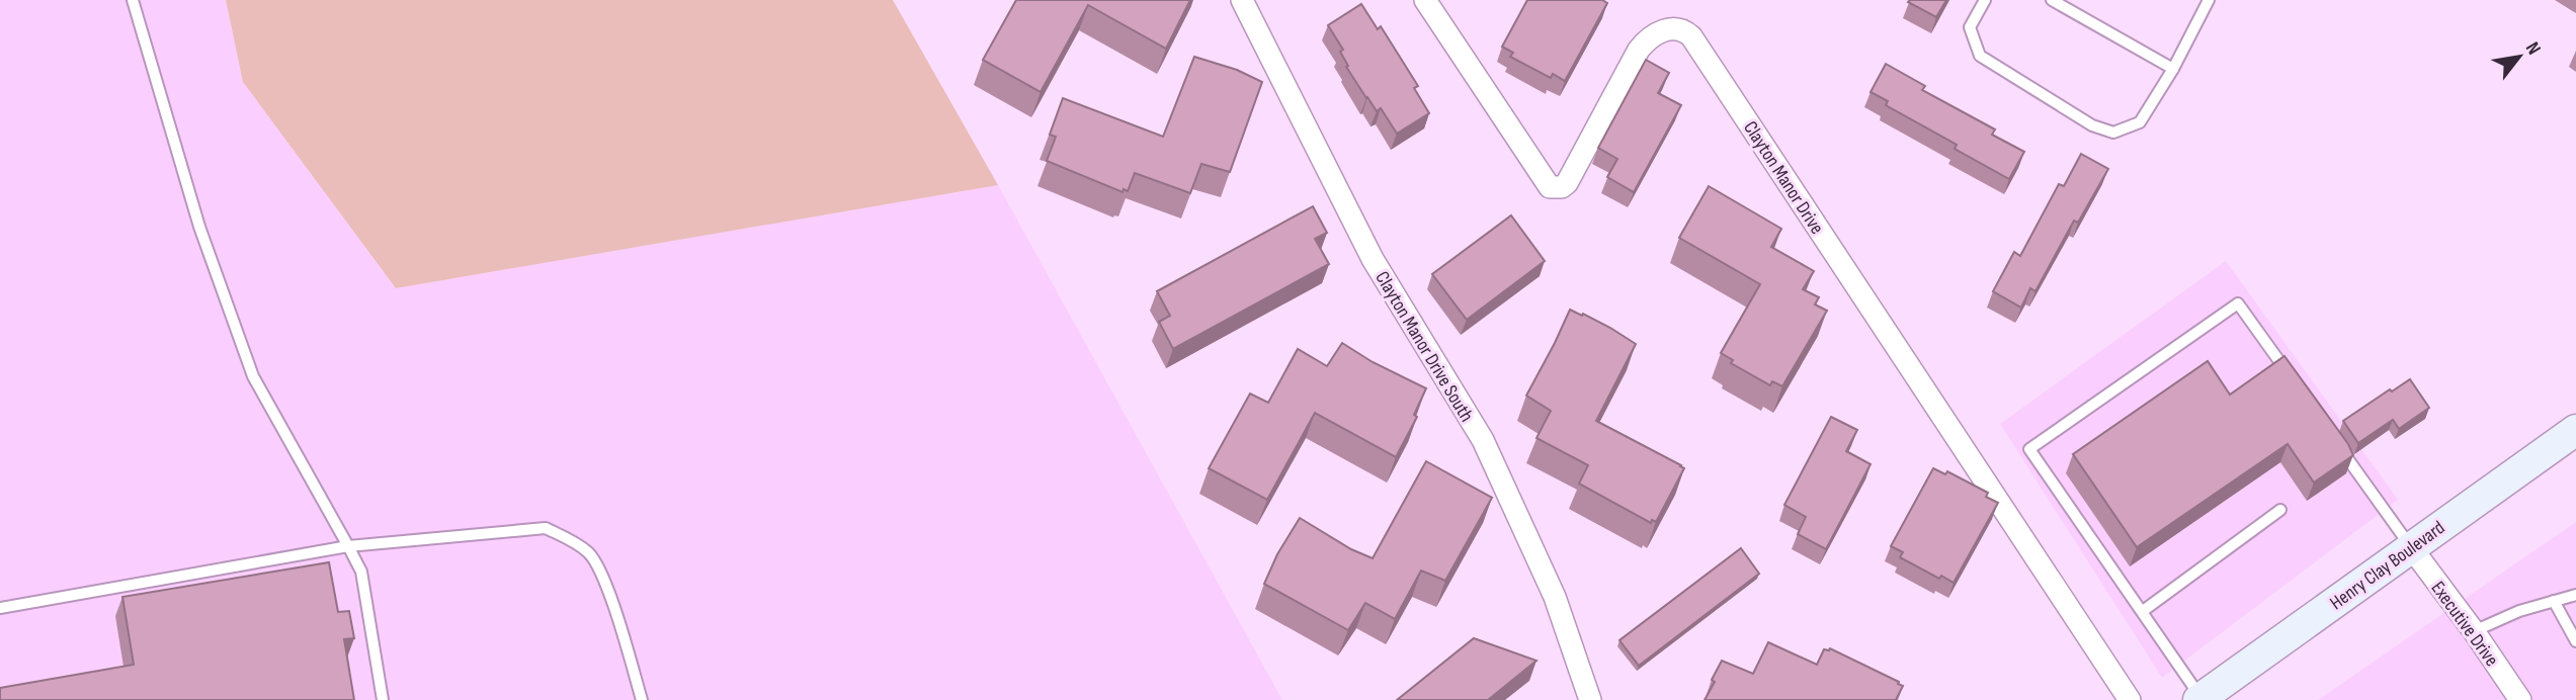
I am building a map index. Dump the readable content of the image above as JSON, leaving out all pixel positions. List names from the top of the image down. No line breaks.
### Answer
{"streets":{"main road":["Henry Clay Boulevard"],"street":["Clayton Manor Drive","Clayton Manor Drive South","Executive Drive"]},"crossings":[["Henry Clay Boulevard","Executive Drive"]],"north":"top right"}
